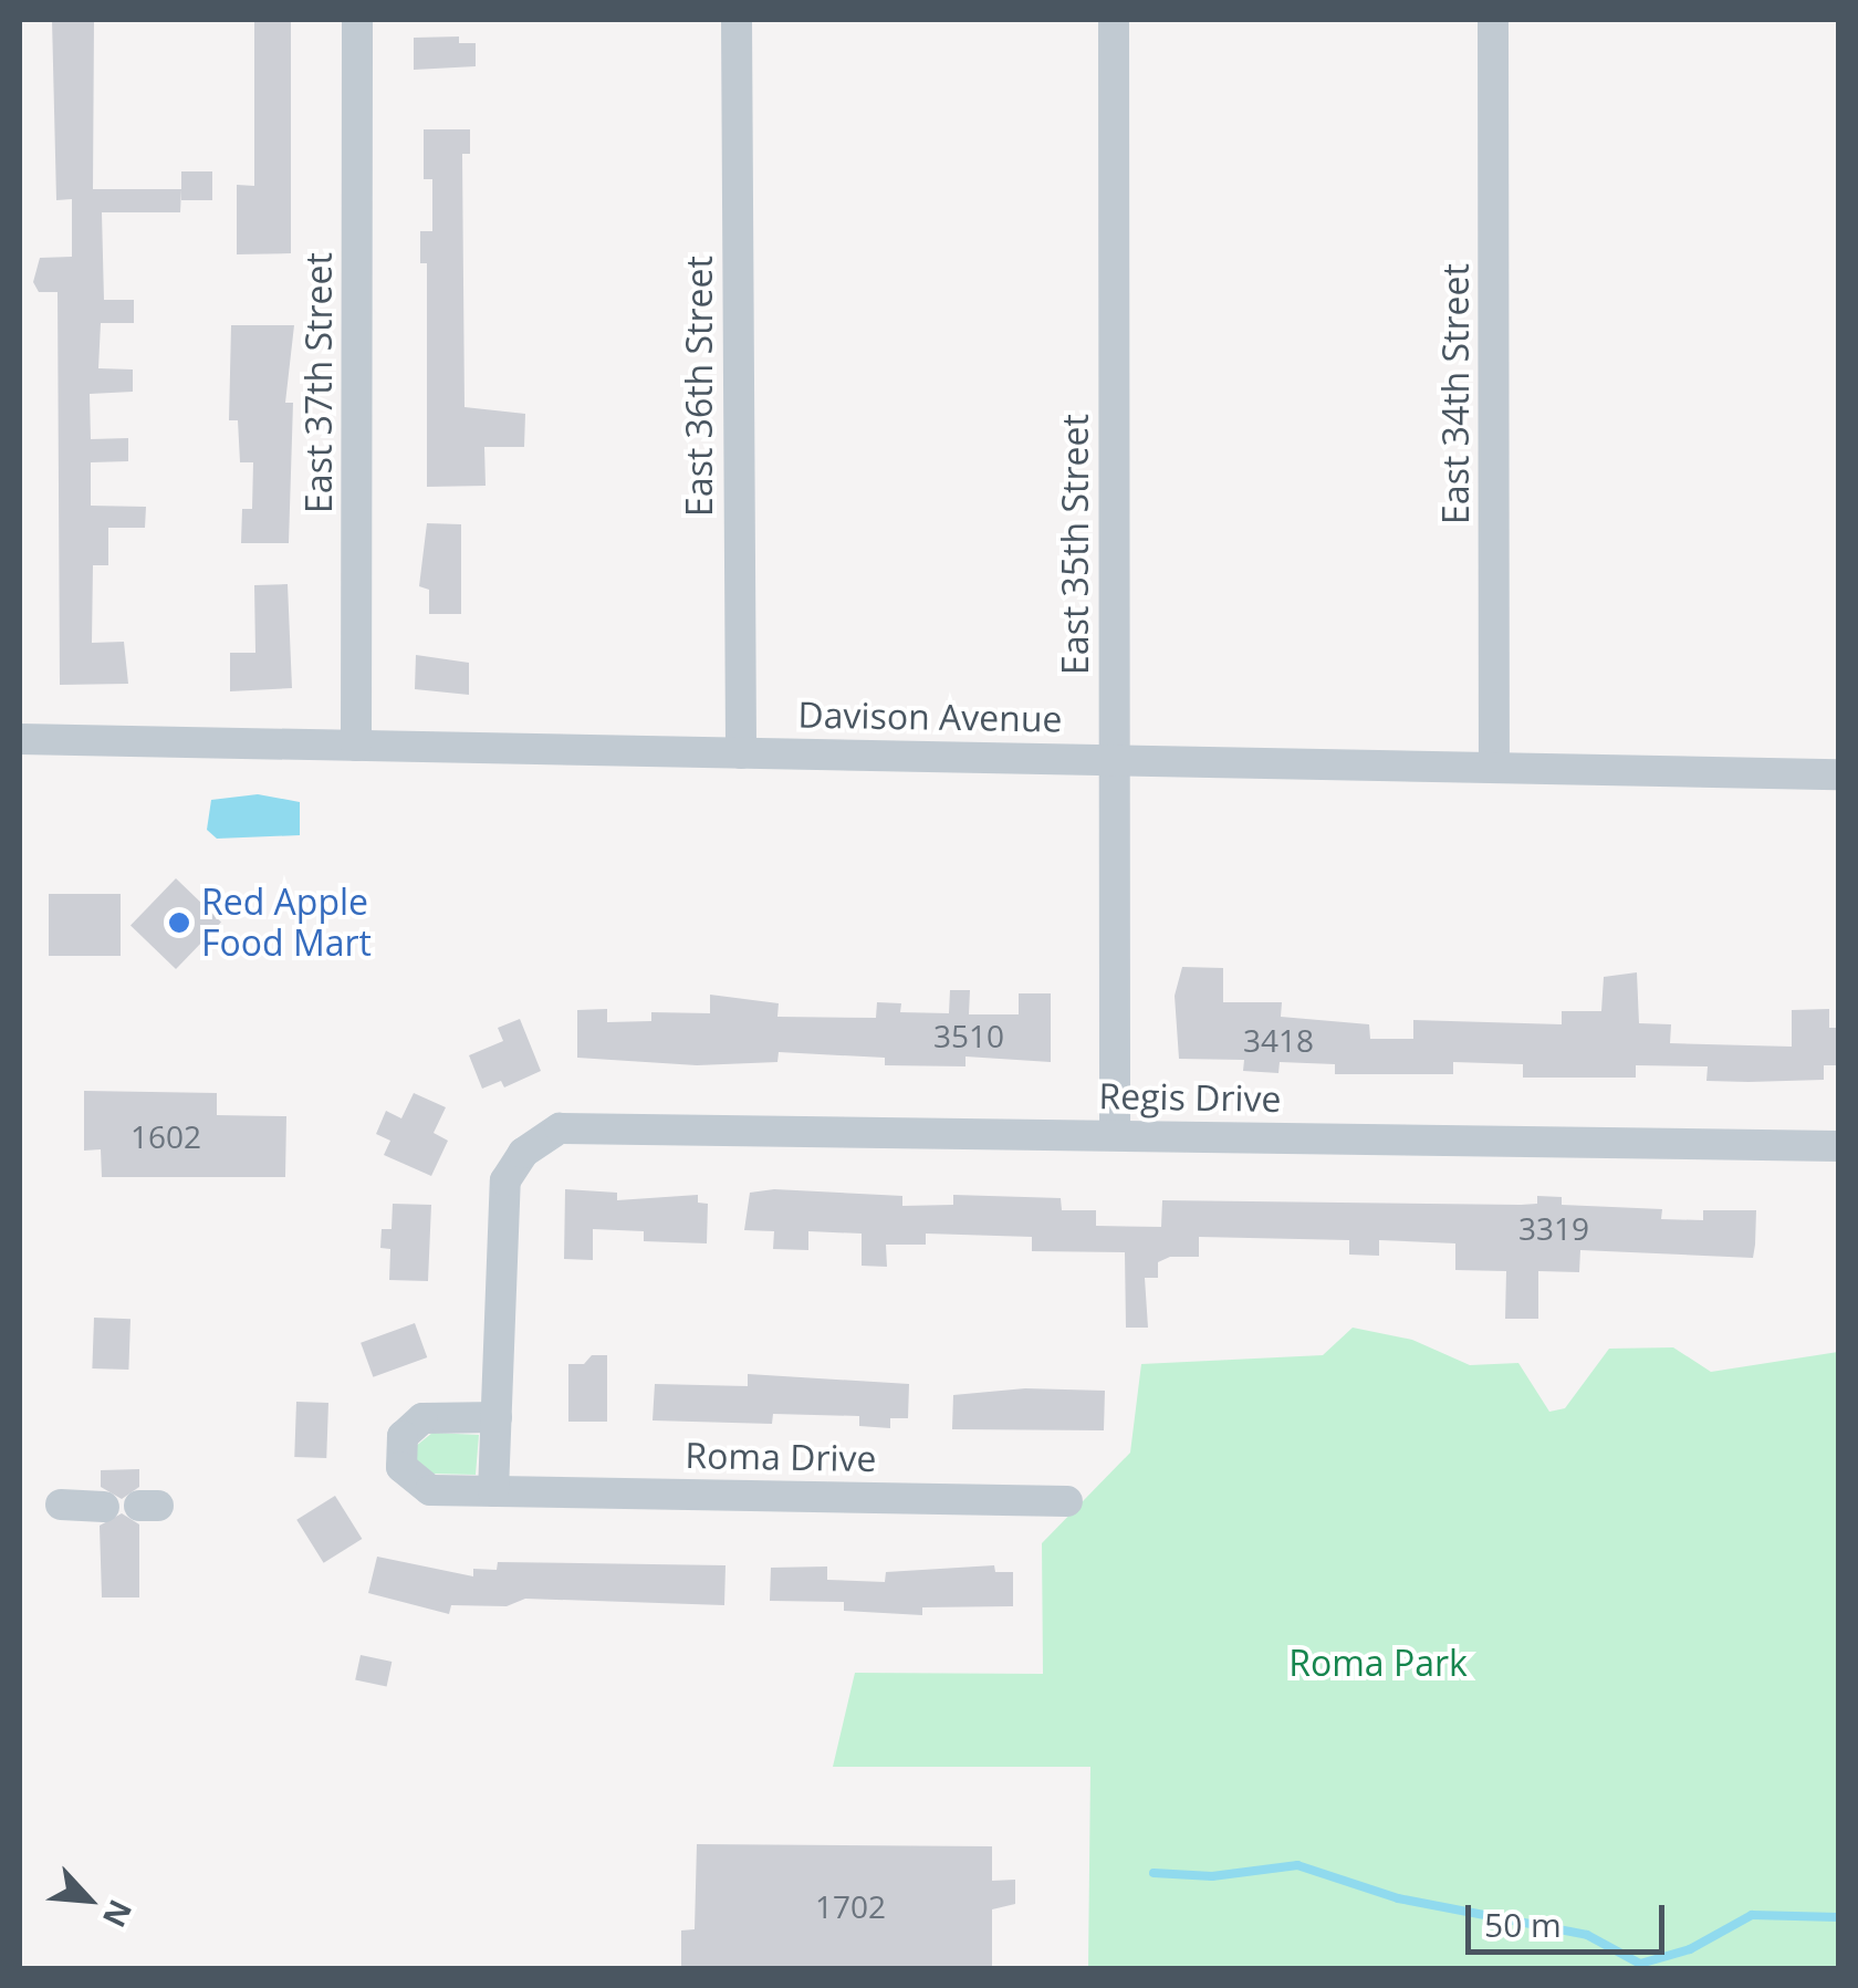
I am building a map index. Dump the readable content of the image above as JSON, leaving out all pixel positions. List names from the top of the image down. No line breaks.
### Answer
{"streets":{"street":["East 37th Street","East 36th Street","East 34th Street","East 35th Street","Davison Avenue","Regis Drive","Roma Drive"]},"crossings":[["East 37th Street","Davison Avenue"],["East 36th Street","Davison Avenue"],["East 34th Street","Davison Avenue"],["East 35th Street","Davison Avenue"],["East 35th Street","Regis Drive"]],"parks":["Roma Park"],"places":["Red Apple Food Mart"],"house_numbers":["3510","3418","1602","3319","1702"],"scale_bar":"50 m","north":"bottom right"}
